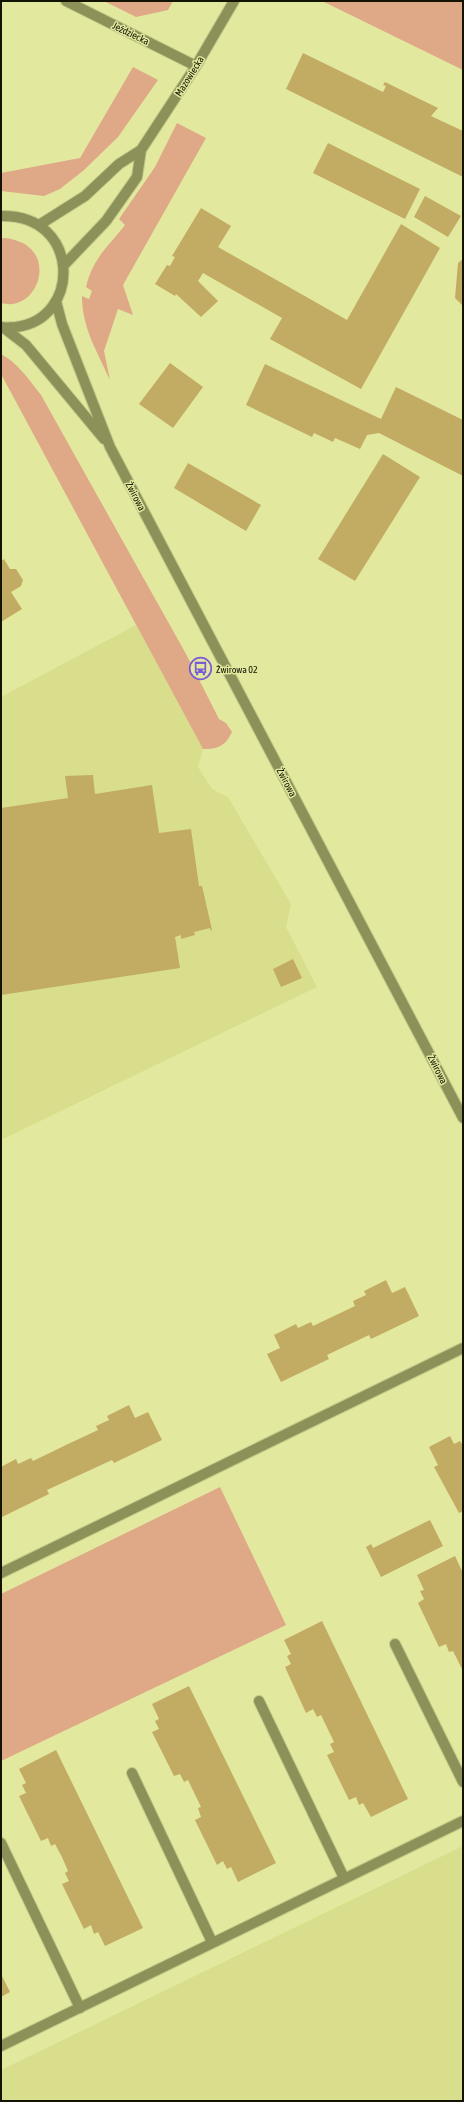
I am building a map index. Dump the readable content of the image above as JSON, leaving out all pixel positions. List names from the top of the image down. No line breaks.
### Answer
{"streets":{"street":["Jeździecka","Mazowiecka","Żwirowa"]},"crossings":[["Jeździecka","Mazowiecka"]],"places":{"bus stop":["Żwirowa 02"]}}
